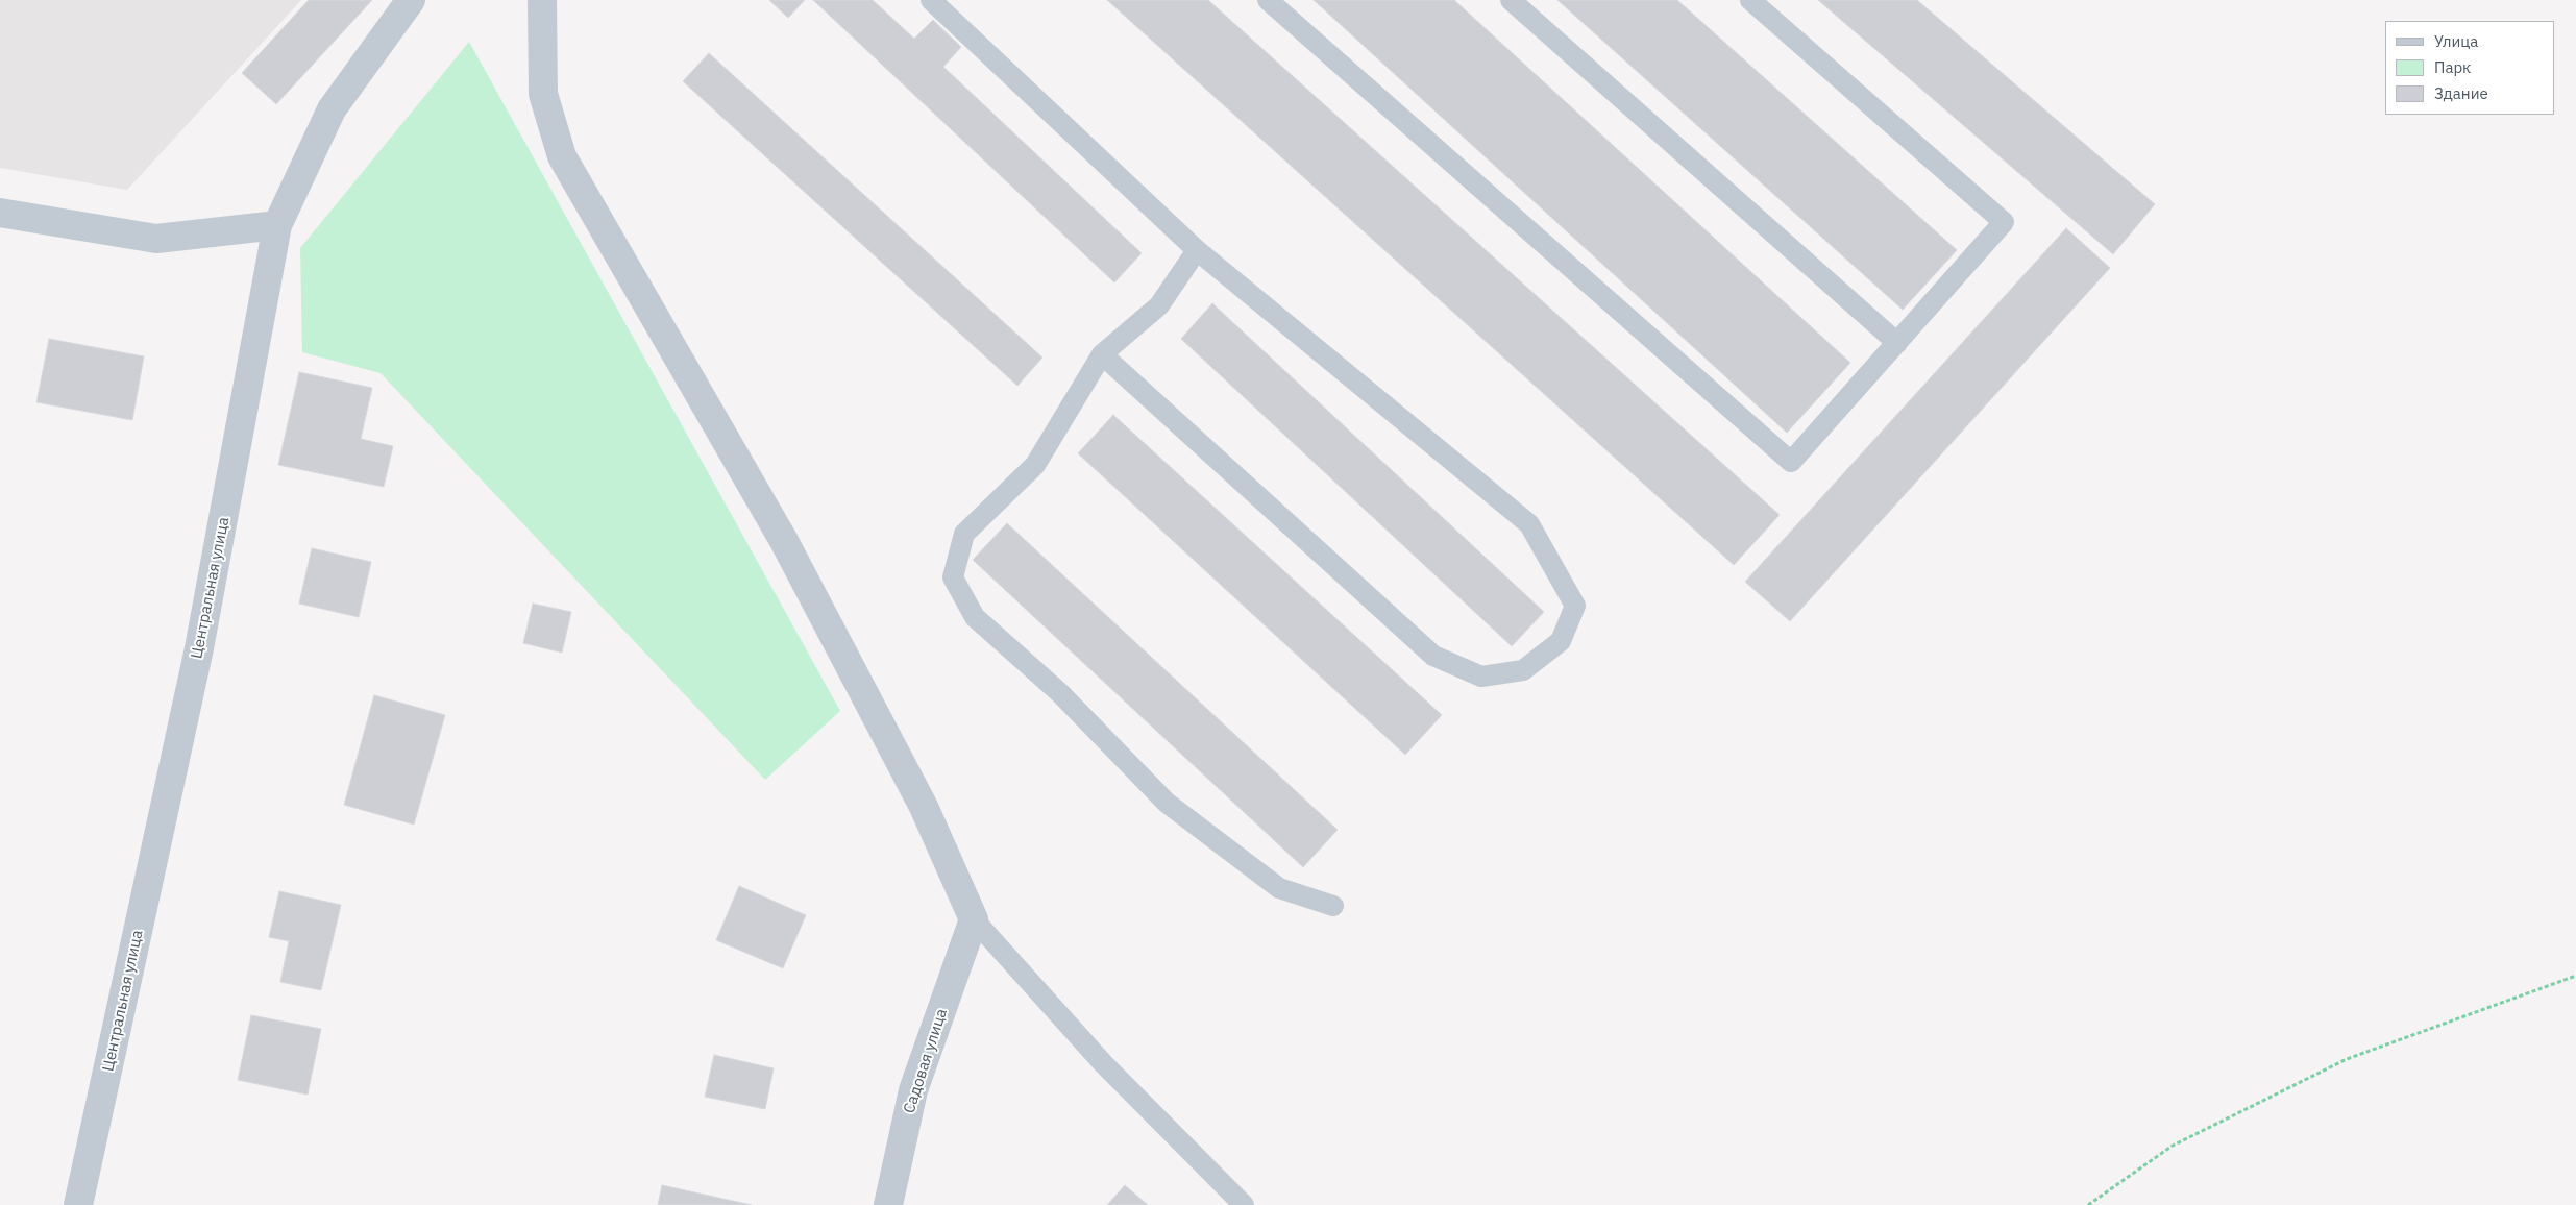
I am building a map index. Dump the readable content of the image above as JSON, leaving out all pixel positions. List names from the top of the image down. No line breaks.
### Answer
{"streets":{"street":["Центральная улица","Садовая улица"]},"legend":["Улица","Парк","Здание"]}
